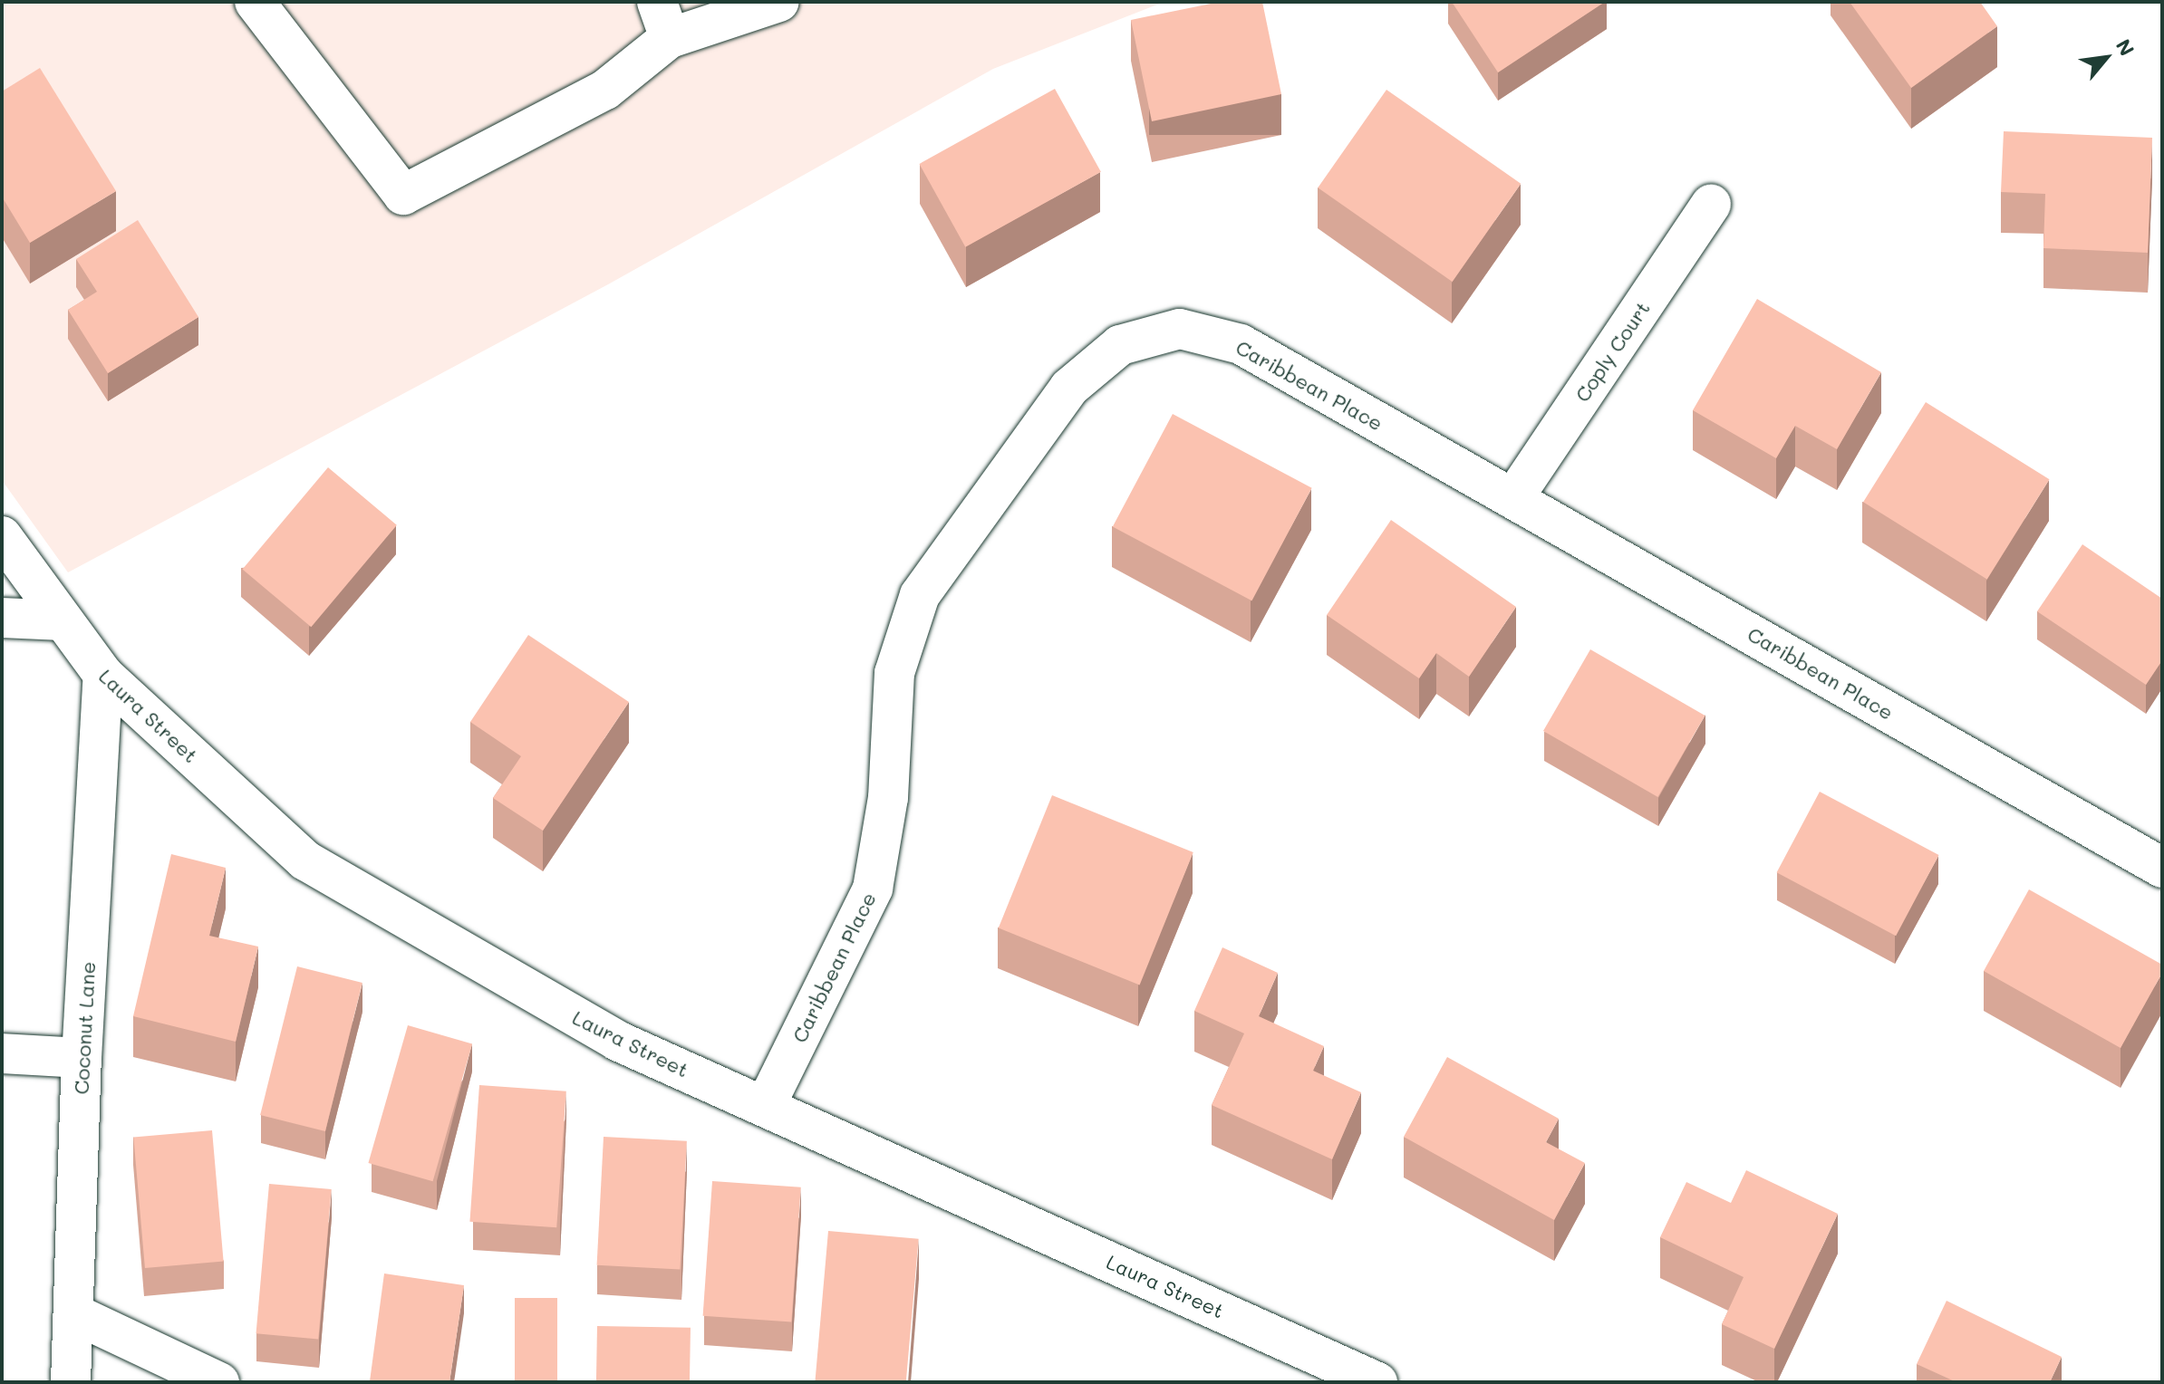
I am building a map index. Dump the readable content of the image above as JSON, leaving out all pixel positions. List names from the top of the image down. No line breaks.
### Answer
{"streets":{"street":["Coply Court","Caribbean Place","Laura Street","Coconut Lane"]},"crossings":[["Coply Court","Caribbean Place"],["Caribbean Place","Laura Street"],["Laura Street","Coconut Lane"]],"north":"top right"}
